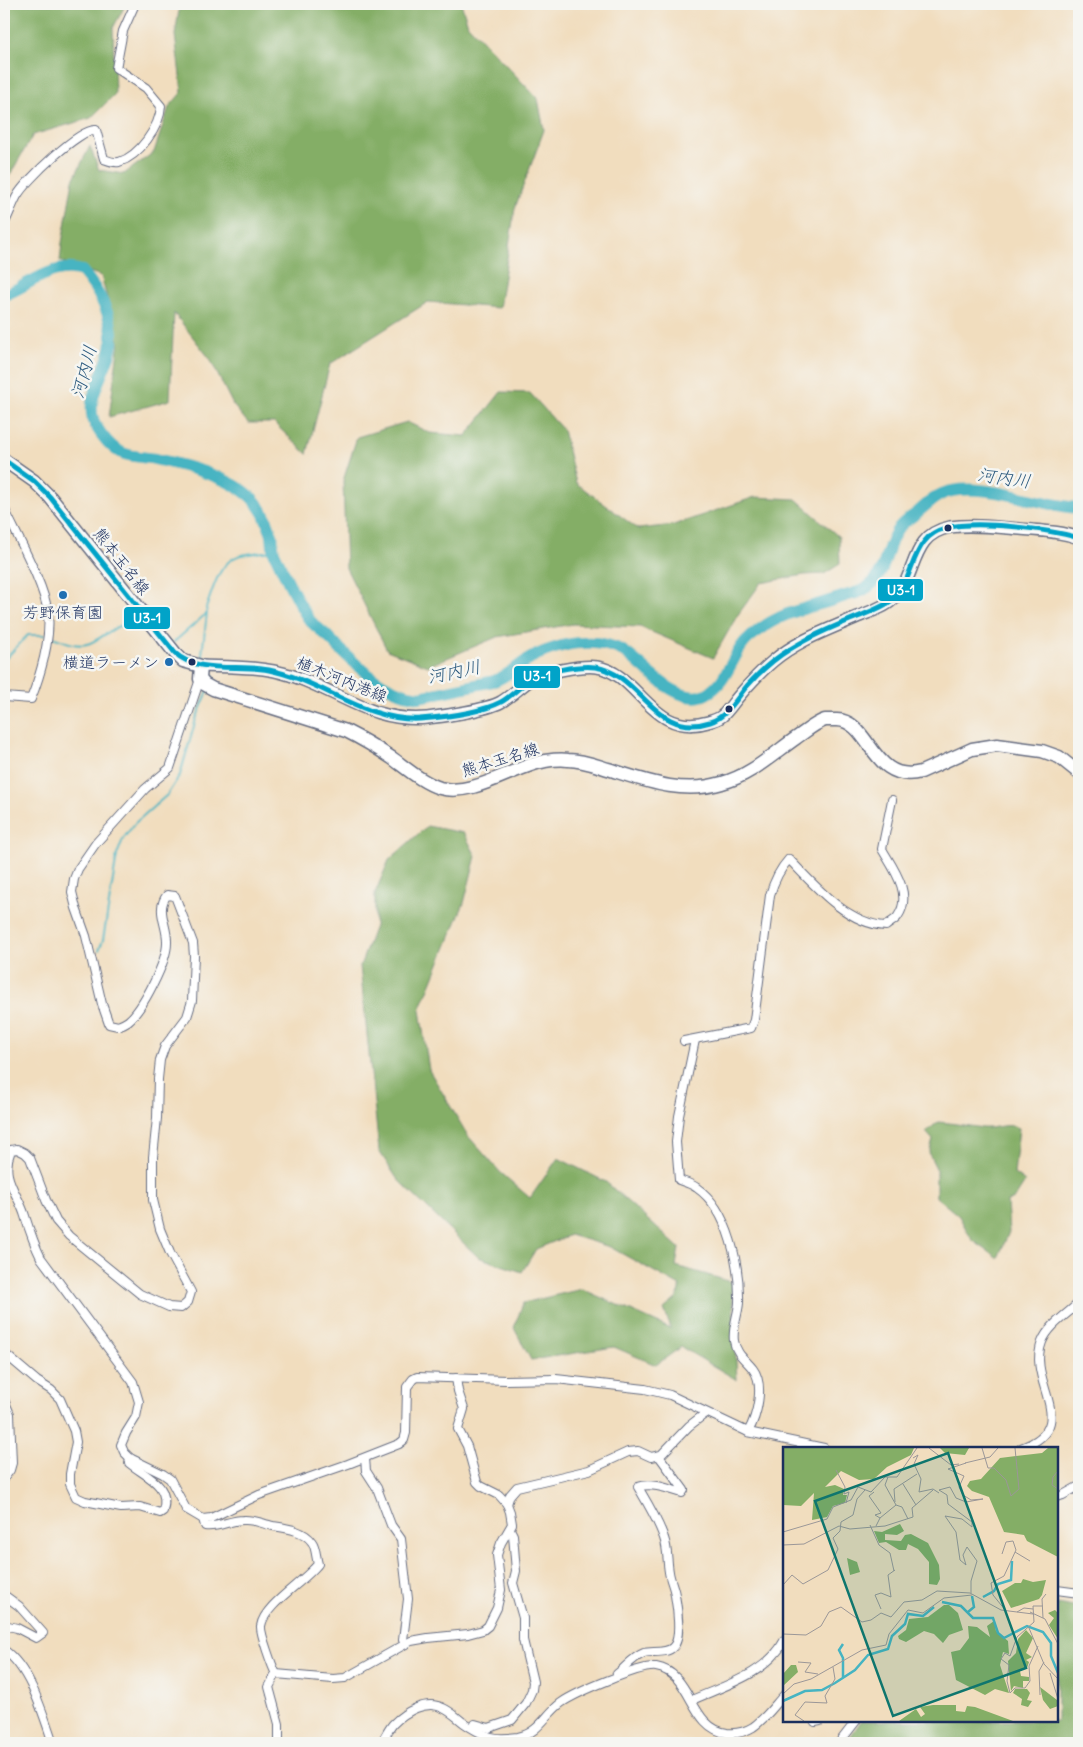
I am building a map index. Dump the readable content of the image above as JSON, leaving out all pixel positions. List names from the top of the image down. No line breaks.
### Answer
{"streets":{"main road":["熊本玉名線","植木河内港線"]},"crossings":[["熊本玉名線","植木河内港線"]],"water":["河内川"],"places":["芳野保育園","横道ラーメン"],"lines":["transit line U3-1"]}
